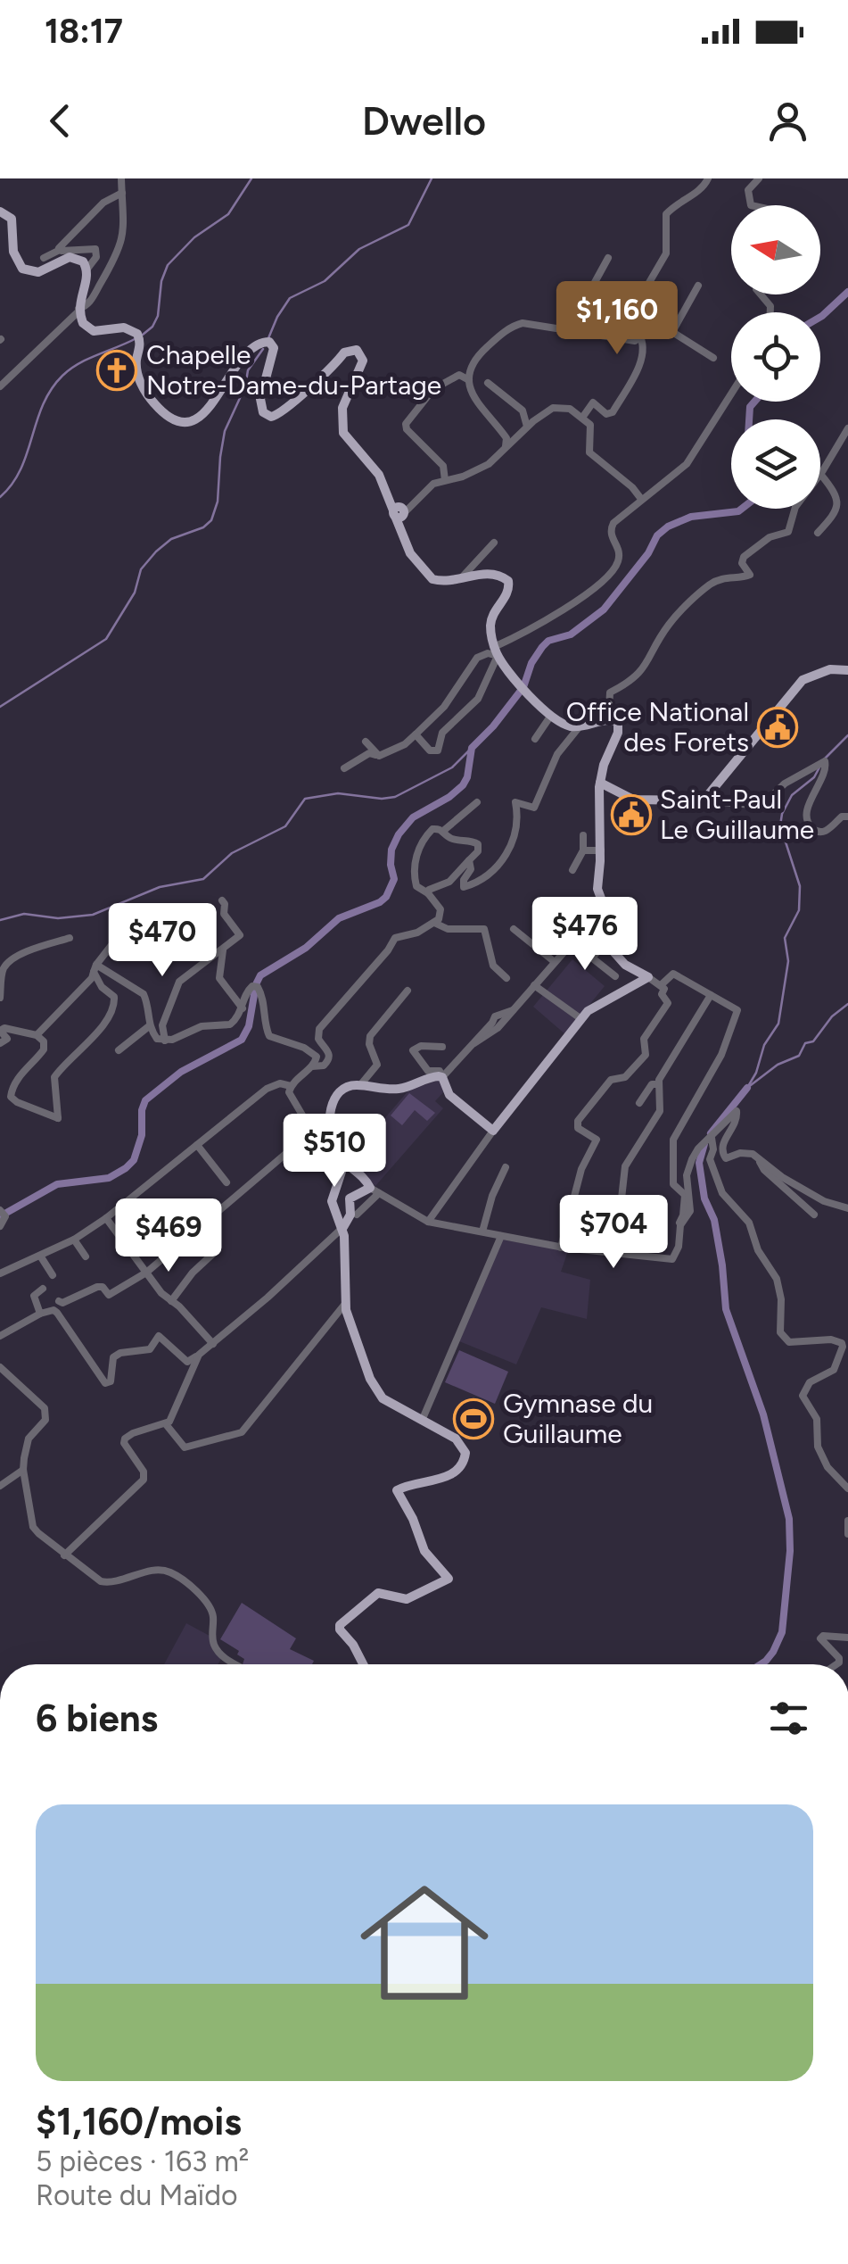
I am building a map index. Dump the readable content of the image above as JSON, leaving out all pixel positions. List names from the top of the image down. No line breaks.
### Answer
{"places":{"church":["Chapelle Notre-Dame-du-Partage"],"public building":["Office National des Forets","Saint-Paul Le Guillaume"],"sports":["Gymnase du Guillaume"]},"north":"left","page":{"status":"18:17","header":"Dwello","price":["$1,160","$476","$470","$510","$704","$469"],"heading":"6 biens","list":[{"name":"$1,160/mois","note":"5 pièces · 163 m² · Route du Maïdo"}]}}
